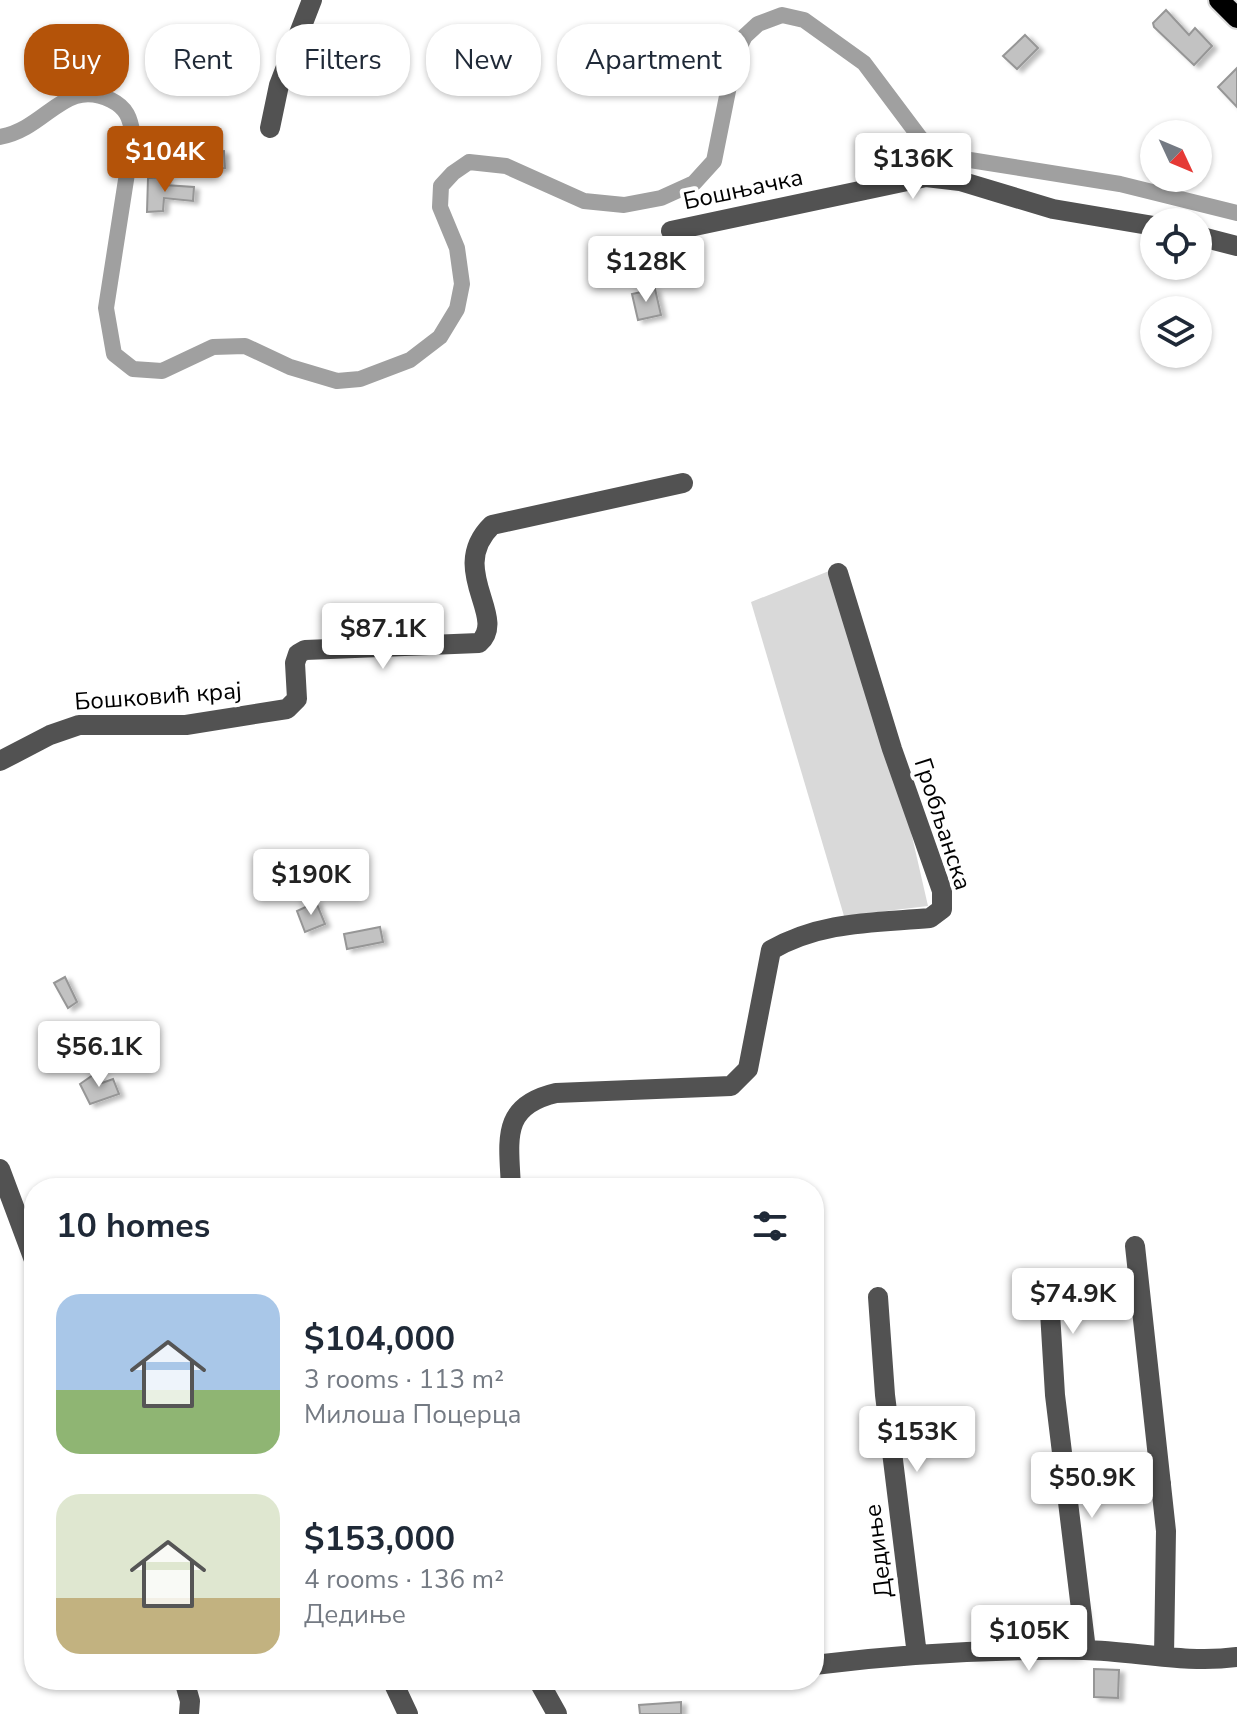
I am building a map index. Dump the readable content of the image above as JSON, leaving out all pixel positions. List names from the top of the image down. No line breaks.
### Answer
{"streets":{"street":["Бошњачка","Бошковић крај","Гробљанска","Дедиње"]},"north":"bottom right","page":{"chip":["Buy","Rent","Filters","New","Apartment"],"price":["$104K","$136K","$128K","$87.1K","$190K","$56.1K","$74.9K","$153K","$50.9K","$105K"],"heading":"10 homes","list":[{"name":"$104,000","note":"3 rooms · 113 m² · Милоша Поцерца"},{"name":"$153,000","note":"4 rooms · 136 m² · Дедиње"}]}}
